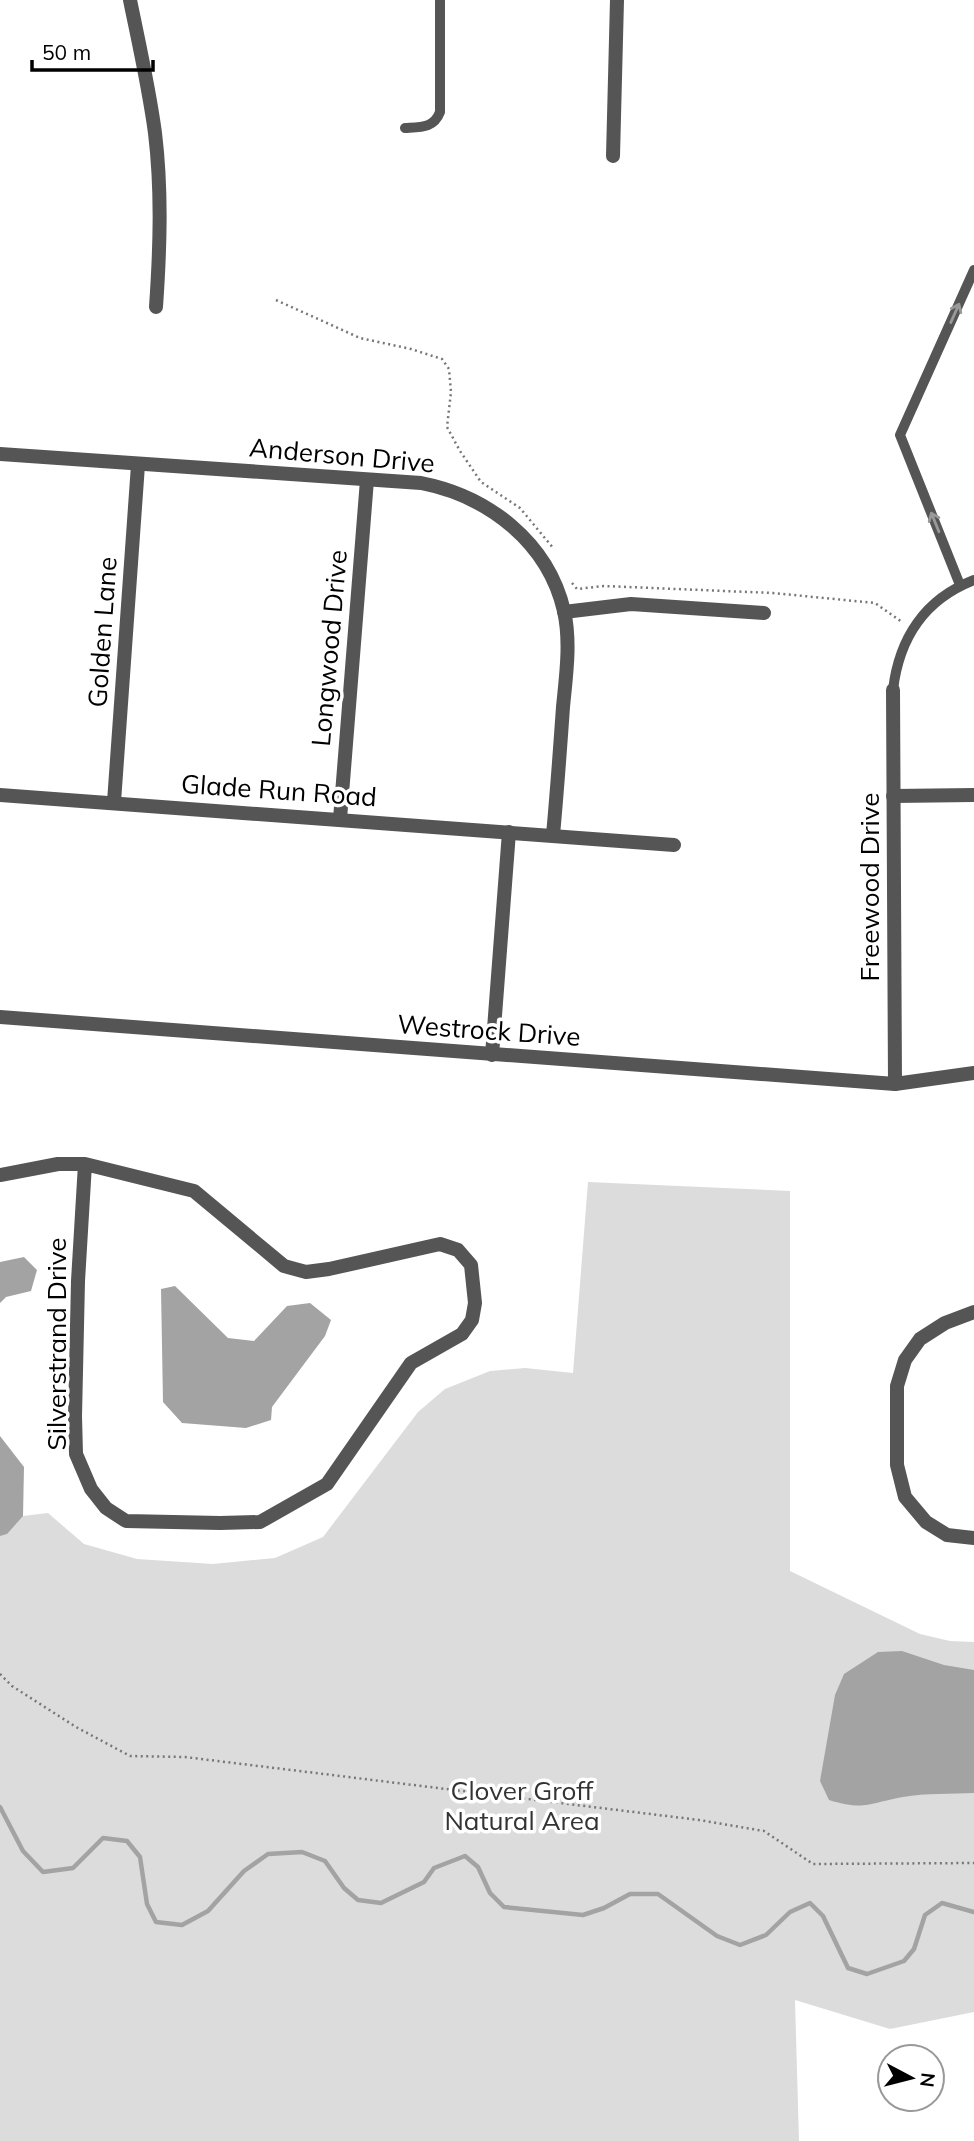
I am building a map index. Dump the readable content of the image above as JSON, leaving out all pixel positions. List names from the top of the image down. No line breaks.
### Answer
{"streets":{"street":["Anderson Drive","Golden Lane","Longwood Drive","Glade Run Road","Freewood Drive","Westrock Drive","Silverstrand Drive"]},"crossings":[["Anderson Drive","Golden Lane"],["Anderson Drive","Longwood Drive"],["Anderson Drive","Glade Run Road"],["Golden Lane","Glade Run Road"],["Longwood Drive","Glade Run Road"],["Freewood Drive","Westrock Drive"]],"parks":["Clover Groff Natural Area"],"scale_bar":"50 m","north":"right"}
